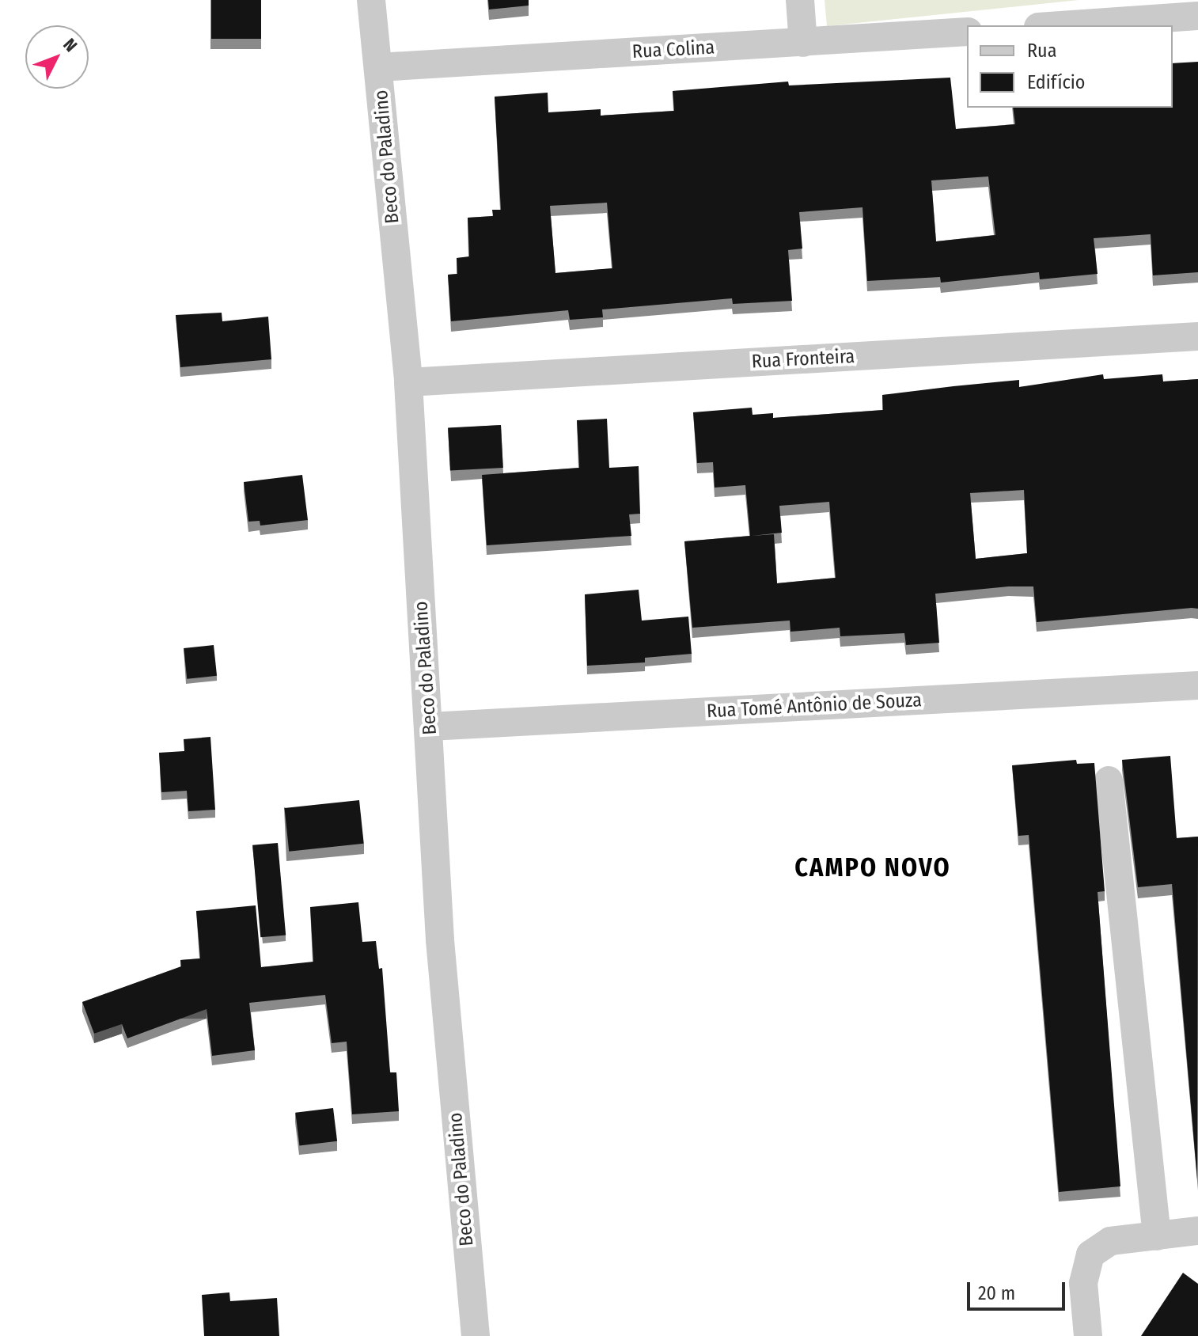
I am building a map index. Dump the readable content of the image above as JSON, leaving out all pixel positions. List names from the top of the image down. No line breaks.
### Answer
{"streets":{"street":["Rua Colina","Beco do Paladino","Rua Fronteira","Rua Tomé Antônio de Souza"]},"crossings":[["Rua Colina","Beco do Paladino"],["Beco do Paladino","Rua Fronteira"],["Beco do Paladino","Rua Tomé Antônio de Souza"]],"districts":["CAMPO NOVO"],"legend":["Rua","Edifício"],"scale_bar":"20 m","north":"top right"}
